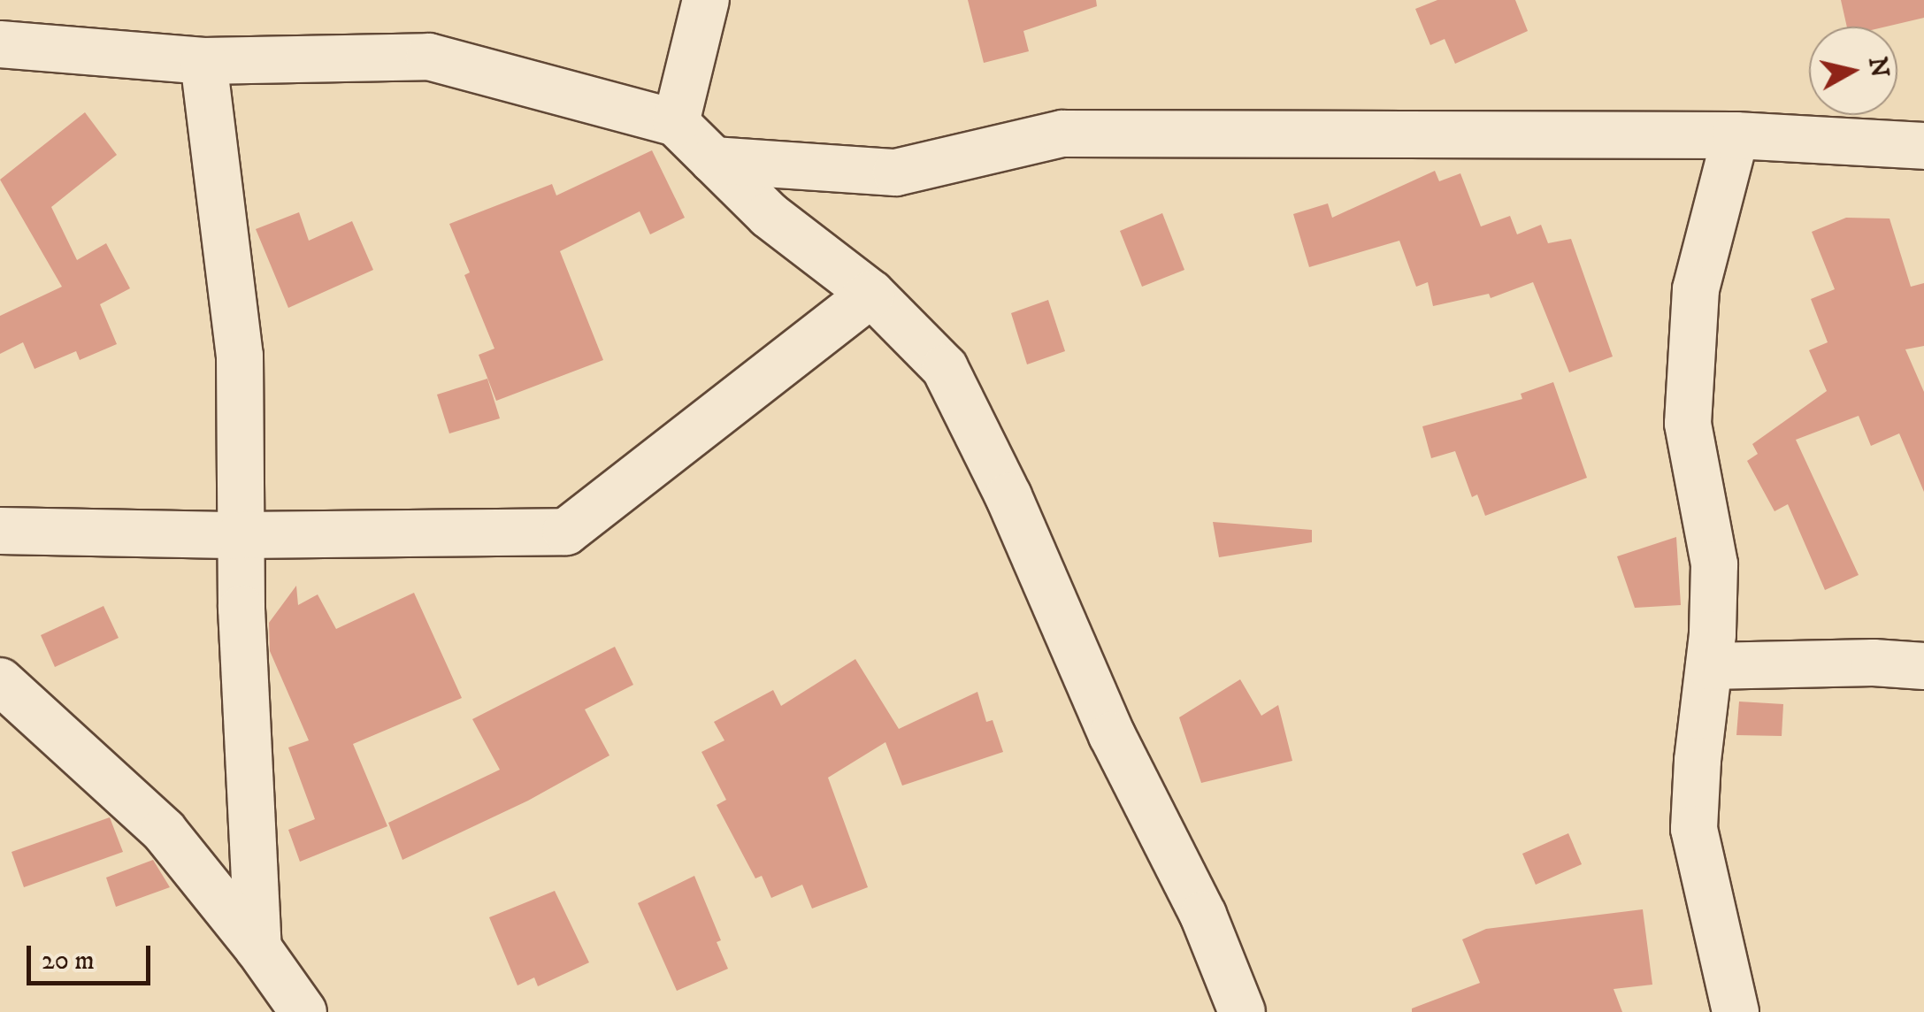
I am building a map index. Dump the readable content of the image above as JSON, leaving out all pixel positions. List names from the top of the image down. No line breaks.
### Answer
{"scale_bar":"20 m","north":"right"}
